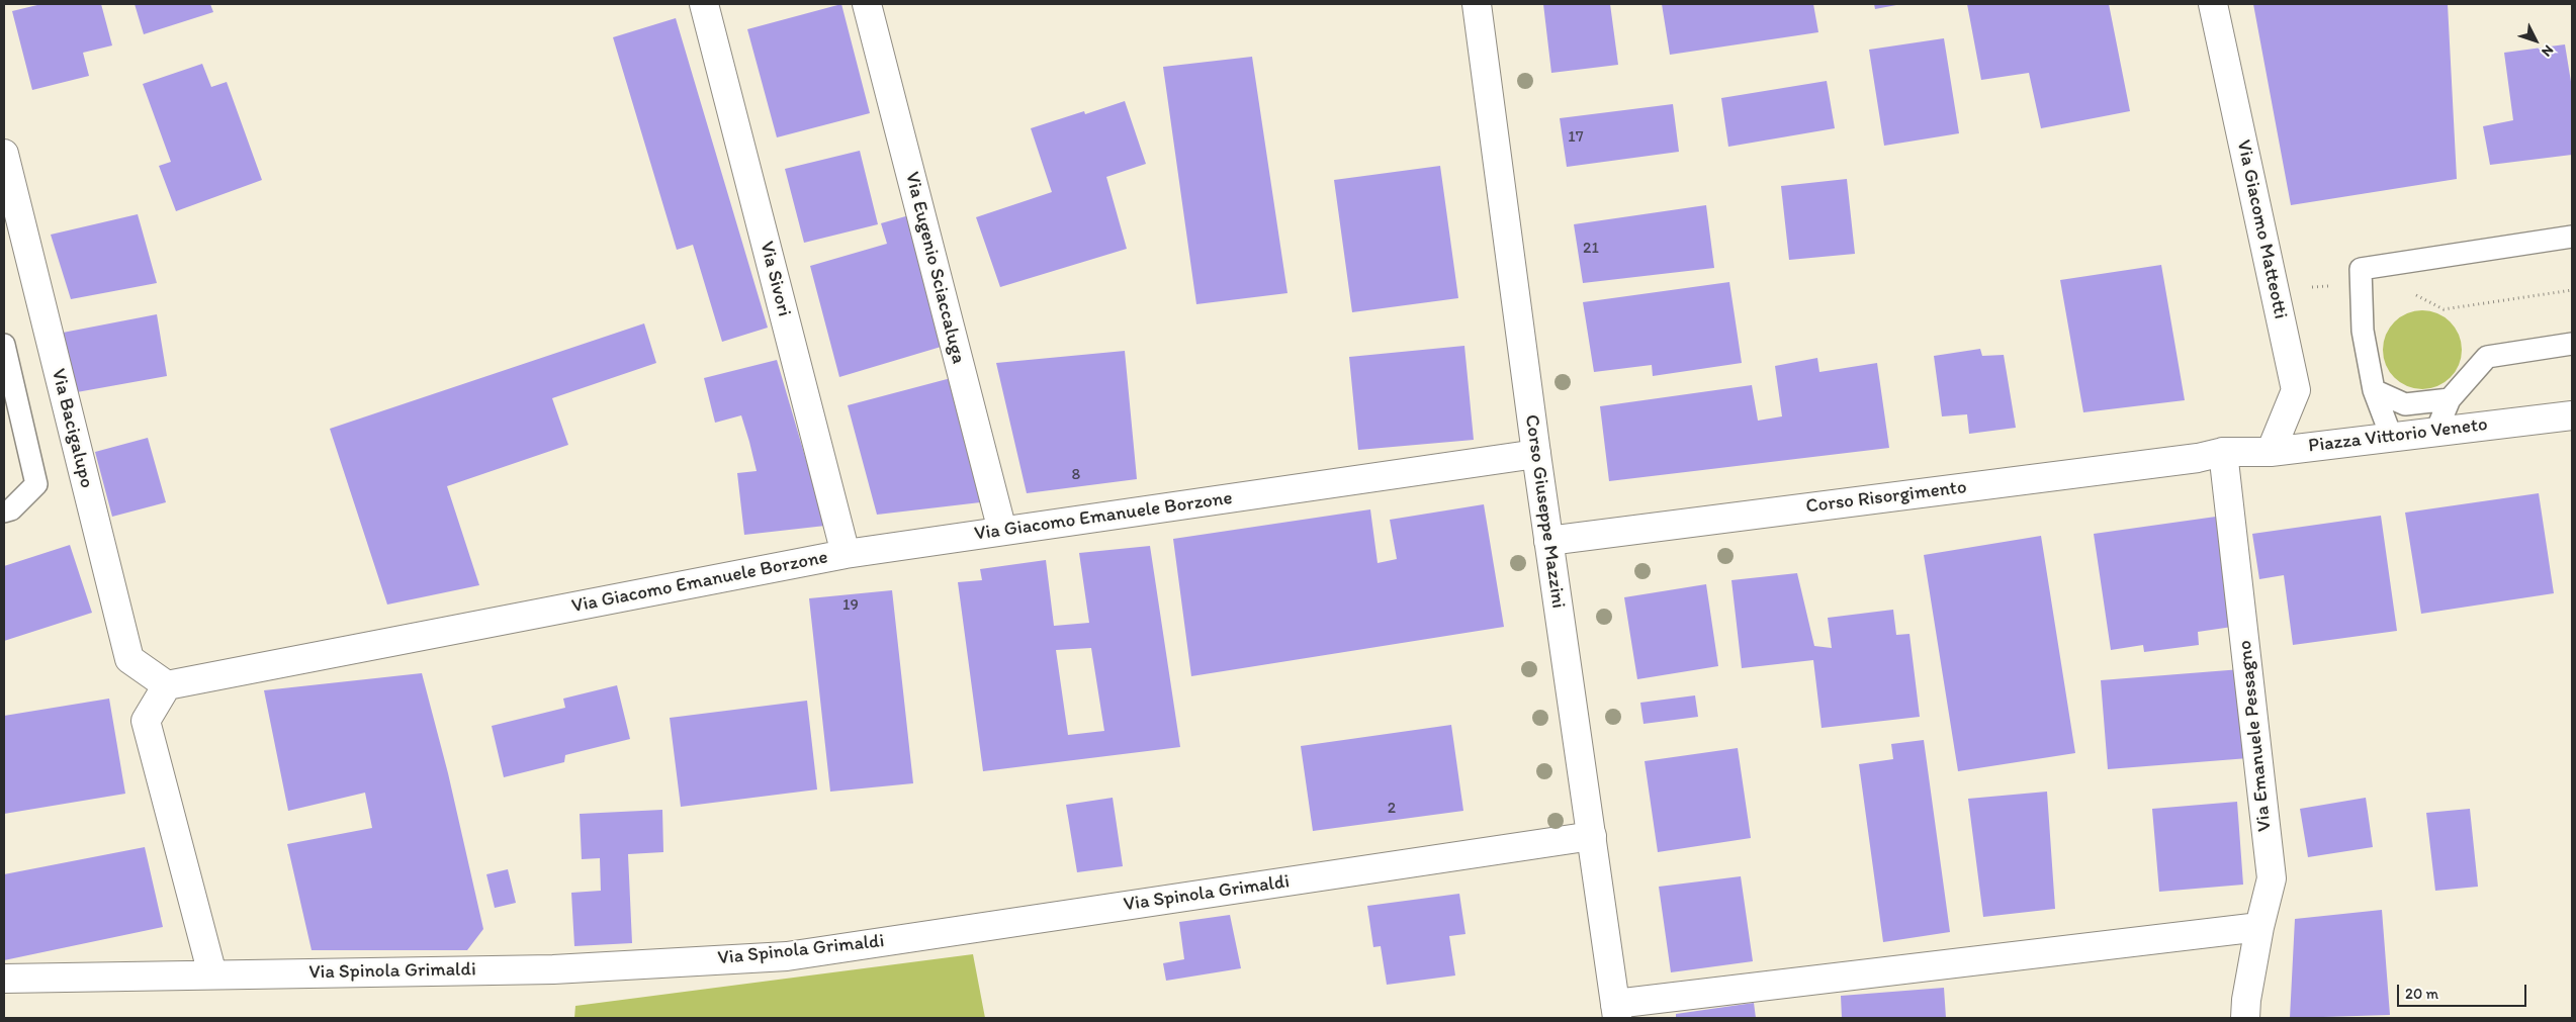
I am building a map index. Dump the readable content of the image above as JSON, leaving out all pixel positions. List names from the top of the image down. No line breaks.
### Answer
{"streets":{"street":["Via Giacomo Matteotti","Via Eugenio Sciaccaluga","Via Sivori","Via Bacigalupo","Piazza Vittorio Veneto","Corso Risorgimento","Corso Giuseppe Mazzini","Via Giacomo Emanuele Borzone","Via Emanuele Pessagno","Via Spinola Grimaldi"]},"crossings":[["Via Giacomo Matteotti","Piazza Vittorio Veneto"],["Via Eugenio Sciaccaluga","Via Giacomo Emanuele Borzone"],["Via Sivori","Via Giacomo Emanuele Borzone"],["Via Bacigalupo","Via Giacomo Emanuele Borzone"],["Piazza Vittorio Veneto","Corso Risorgimento"],["Piazza Vittorio Veneto","Via Emanuele Pessagno"],["Corso Risorgimento","Corso Giuseppe Mazzini"],["Corso Risorgimento","Via Emanuele Pessagno"],["Corso Giuseppe Mazzini","Via Giacomo Emanuele Borzone"],["Corso Giuseppe Mazzini","Via Spinola Grimaldi"]],"house_numbers":["17","21","8","19","2"],"scale_bar":"20 m","north":"bottom right"}
